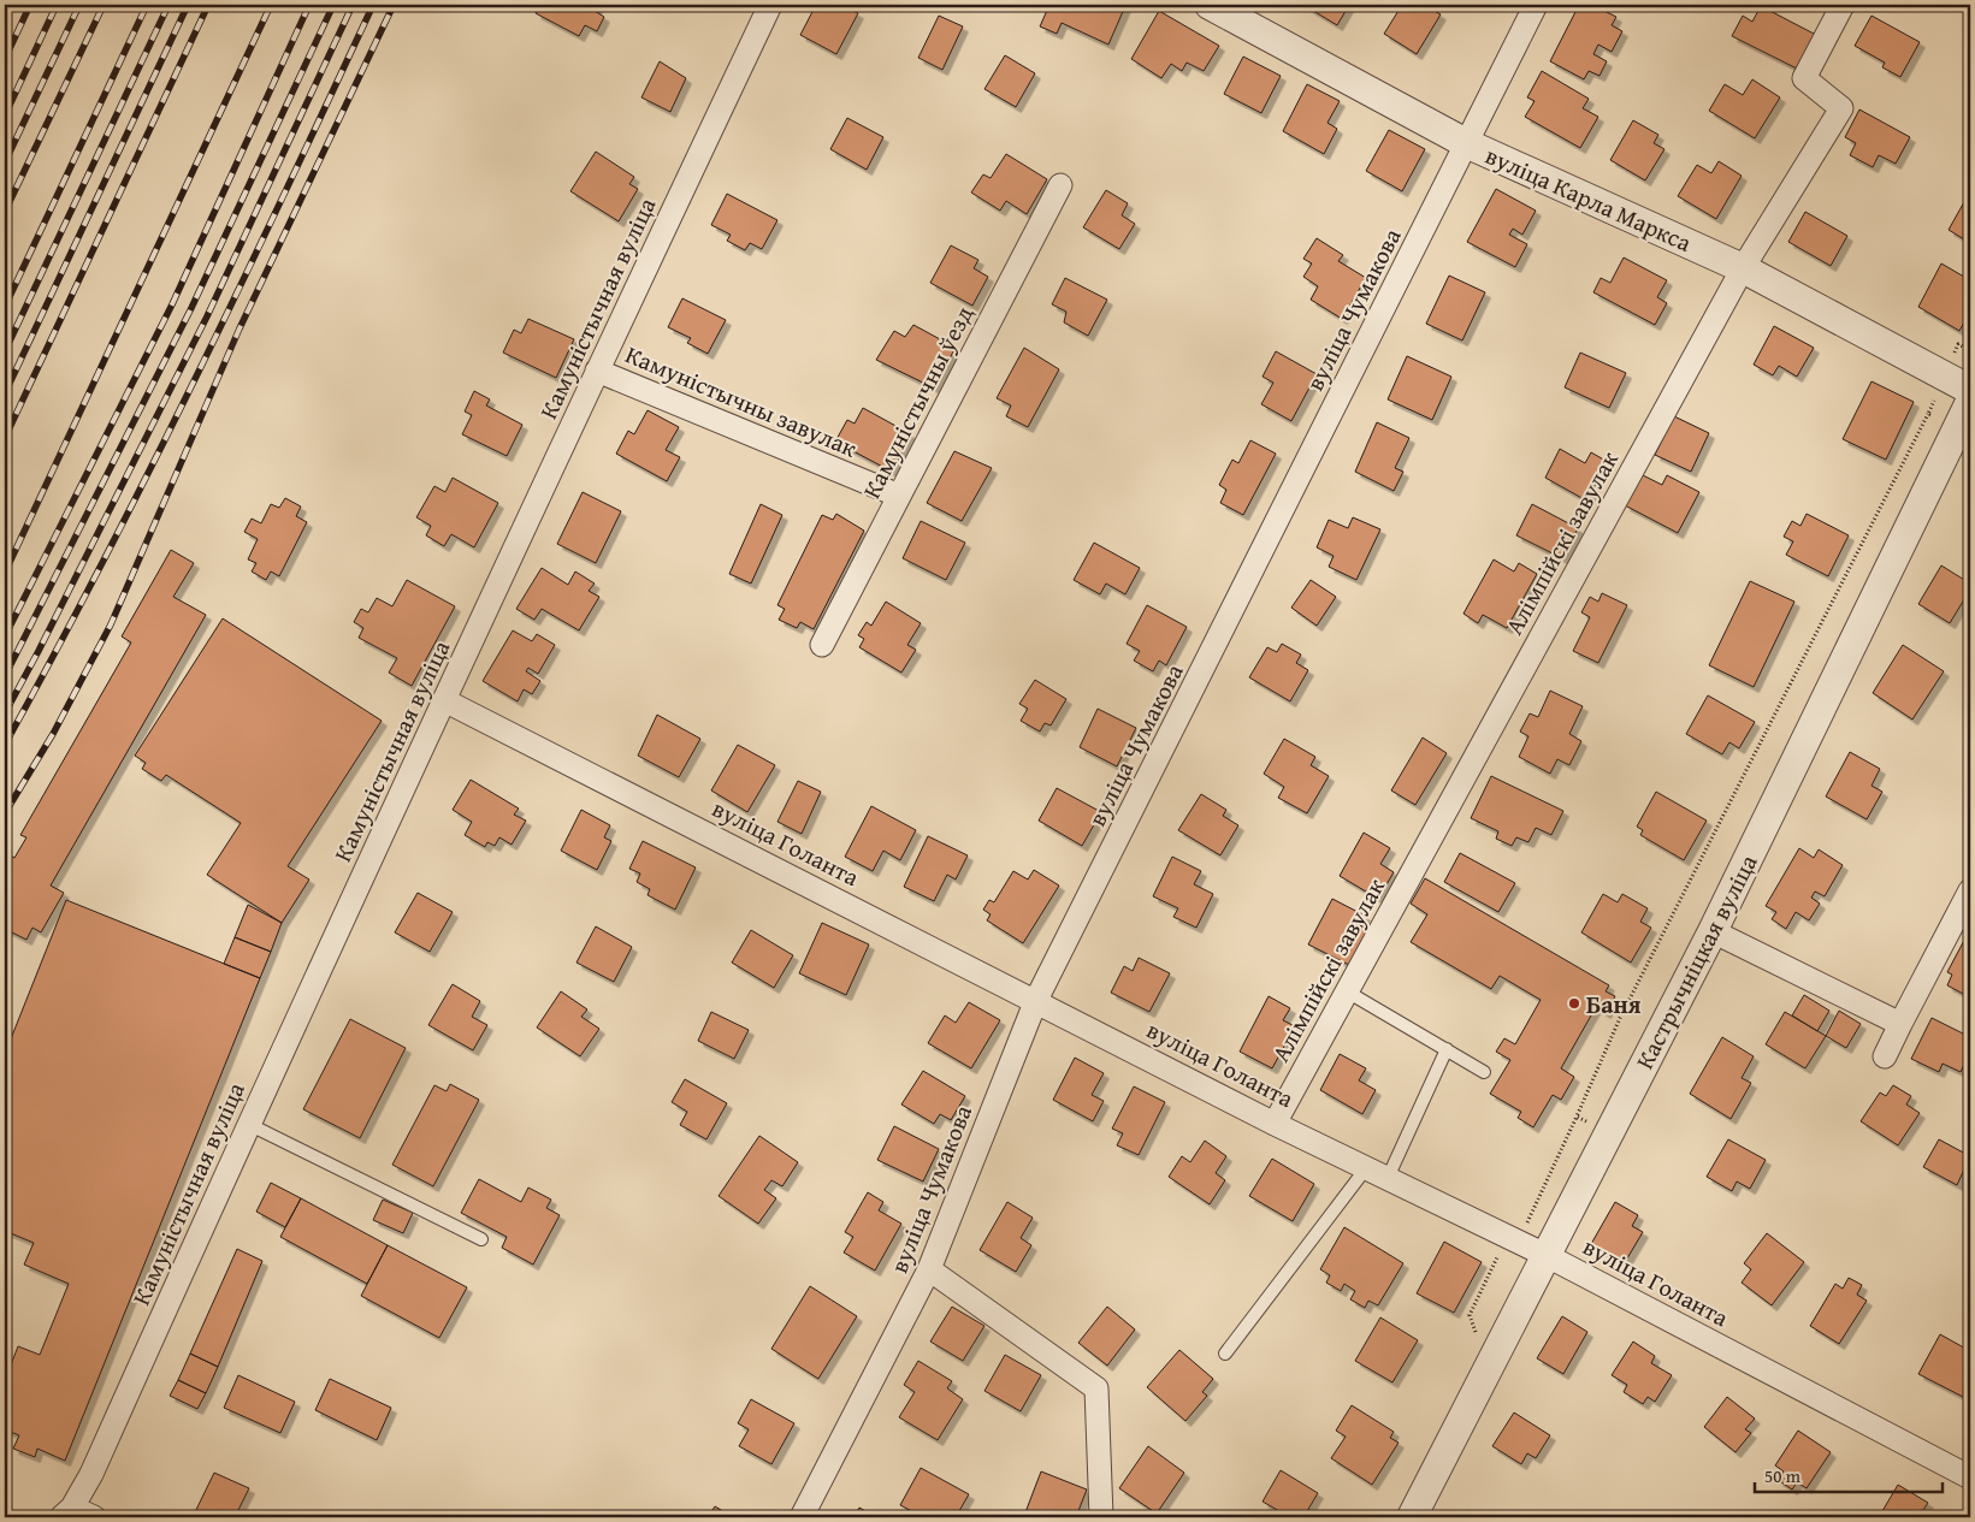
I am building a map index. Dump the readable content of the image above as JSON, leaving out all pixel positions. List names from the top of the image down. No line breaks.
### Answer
{"streets":{"street":["вуліца Карла Маркса","Камуністычная вуліца","вуліца Чумакова","Камуністычны завулак","Камуністычны ўезд","Алімпійскі завулак","вуліца Голанта","Кастрычніцкая вуліца"]},"crossings":[["вуліца Карла Маркса","вуліца Чумакова"],["вуліца Карла Маркса","Алімпійскі завулак"],["Камуністычная вуліца","Камуністычны завулак"],["Камуністычная вуліца","вуліца Голанта"],["вуліца Чумакова","вуліца Голанта"],["Камуністычны завулак","Камуністычны ўезд"],["Алімпійскі завулак","вуліца Голанта"],["вуліца Голанта","Кастрычніцкая вуліца"]],"places":["Баня"],"scale_bar":"50 m"}
